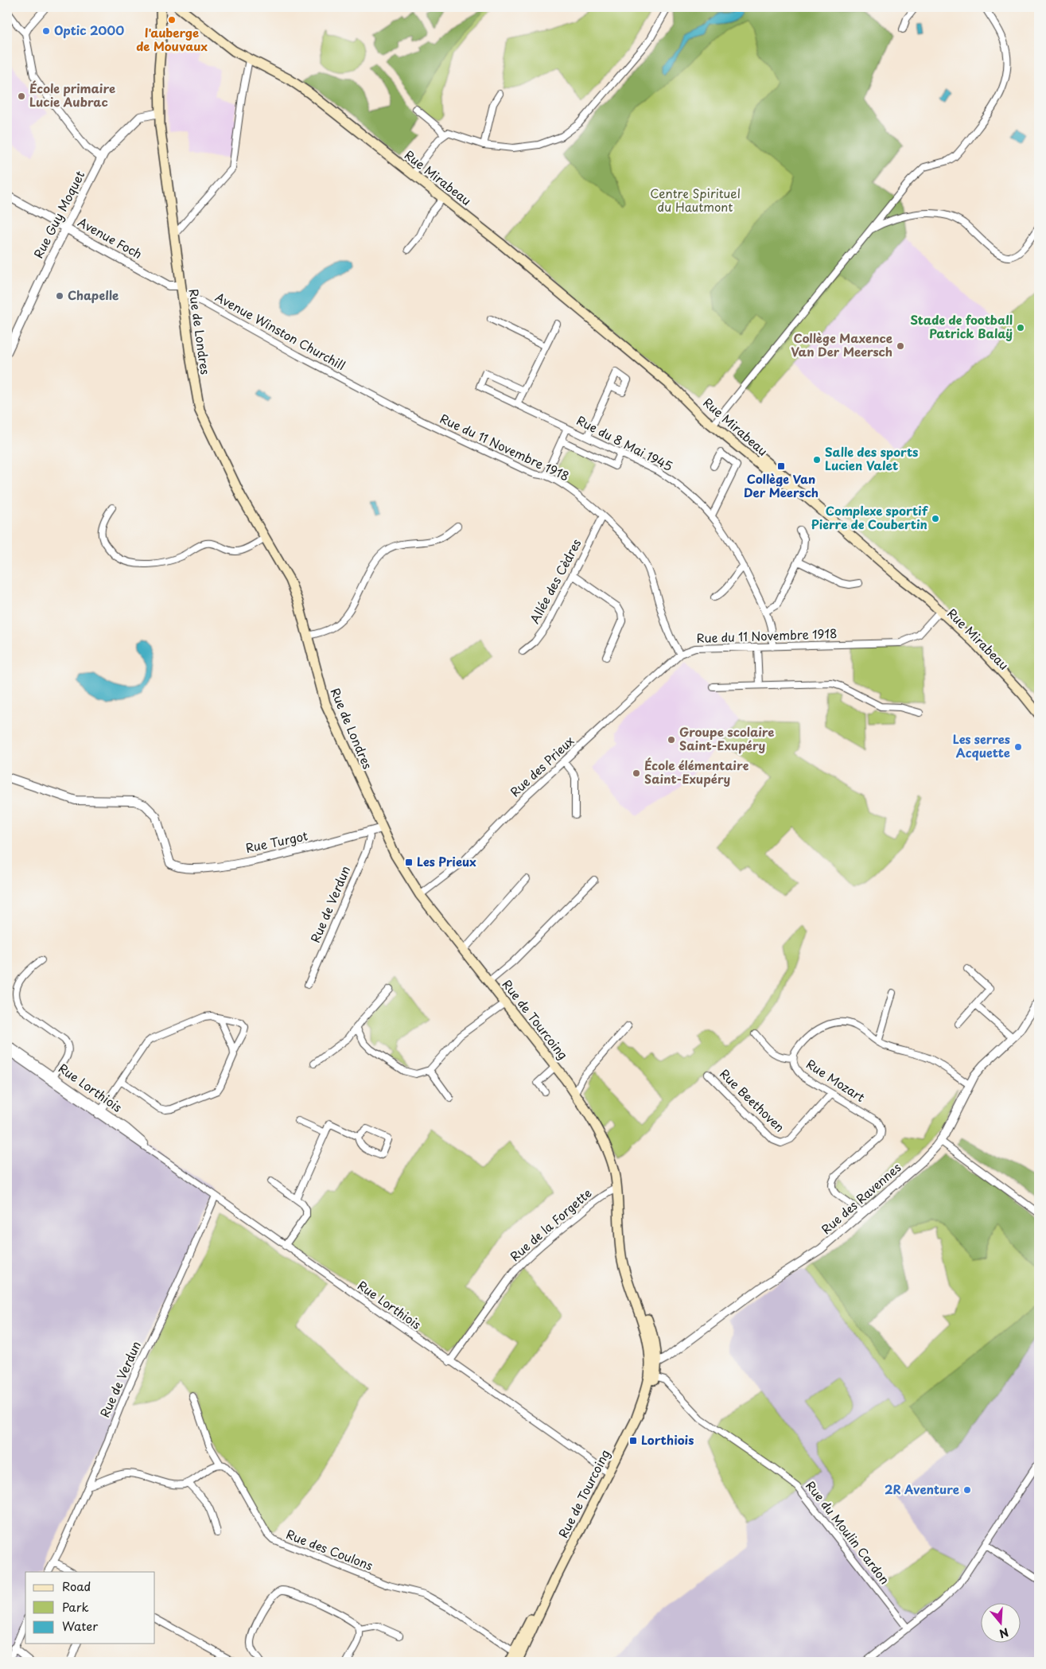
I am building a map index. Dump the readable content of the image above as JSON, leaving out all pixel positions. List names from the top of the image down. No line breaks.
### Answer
{"streets":{"main road":["Rue Mirabeau","Rue de Londres","Rue de Tourcoing"],"street":["Rue Guy Moquet","Avenue Foch","Avenue Winston Churchill","Rue du 8 Mai 1945","Rue du 11 Novembre 1918","Allée des Cèdres","Rue des Prieux","Rue Turgot","Rue de Verdun","Rue Mozart","Rue Lorthiois","Rue Beethoven","Rue des Ravennes","Rue de la Forgette","Rue du Moulin Cardon","Rue des Coulons"]},"crossings":[["Rue Mirabeau","Rue du 11 Novembre 1918"],["Rue Guy Moquet","Avenue Foch"],["Rue Guy Moquet","Rue de Londres"],["Avenue Foch","Rue de Londres"],["Avenue Foch","Avenue Winston Churchill"],["Rue de Londres","Avenue Winston Churchill"],["Rue de Londres","Rue Turgot"],["Rue de Londres","Rue de Tourcoing"],["Avenue Winston Churchill","Rue du 11 Novembre 1918"],["Rue du 8 Mai 1945","Rue du 11 Novembre 1918"],["Rue du 11 Novembre 1918","Allée des Cèdres"],["Rue du 11 Novembre 1918","Rue des Prieux"],["Rue des Prieux","Rue de Tourcoing"],["Rue Turgot","Rue de Verdun"],["Rue Turgot","Rue de Tourcoing"],["Rue de Verdun","Rue Lorthiois"],["Rue de Tourcoing","Rue Lorthiois"],["Rue de Tourcoing","Rue des Ravennes"],["Rue de Tourcoing","Rue de la Forgette"],["Rue de Tourcoing","Rue du Moulin Cardon"],["Rue de Tourcoing","Rue des Coulons"],["Rue Mozart","Rue Beethoven"],["Rue Mozart","Rue des Ravennes"],["Rue Lorthiois","Rue de la Forgette"]],"parks":["Centre Spirituel du Hautmont"],"places":{"other":["l'auberge de Mouvaux","Optic 2000","École primaire Lucie Aubrac","Chapelle","Stade de football Patrick Balaÿ","Collège Maxence Van Der Meersch","Salle des sports Lucien Valet","Complexe sportif Pierre de Coubertin","Groupe scolaire Saint-Exupéry","Les serres Acquette","École élémentaire Saint-Exupéry","2R Aventure"],"transit":["Collège Van Der Meersch","Les Prieux","Lorthiois"]},"legend":["Road","Park","Water"],"north":"bottom"}
